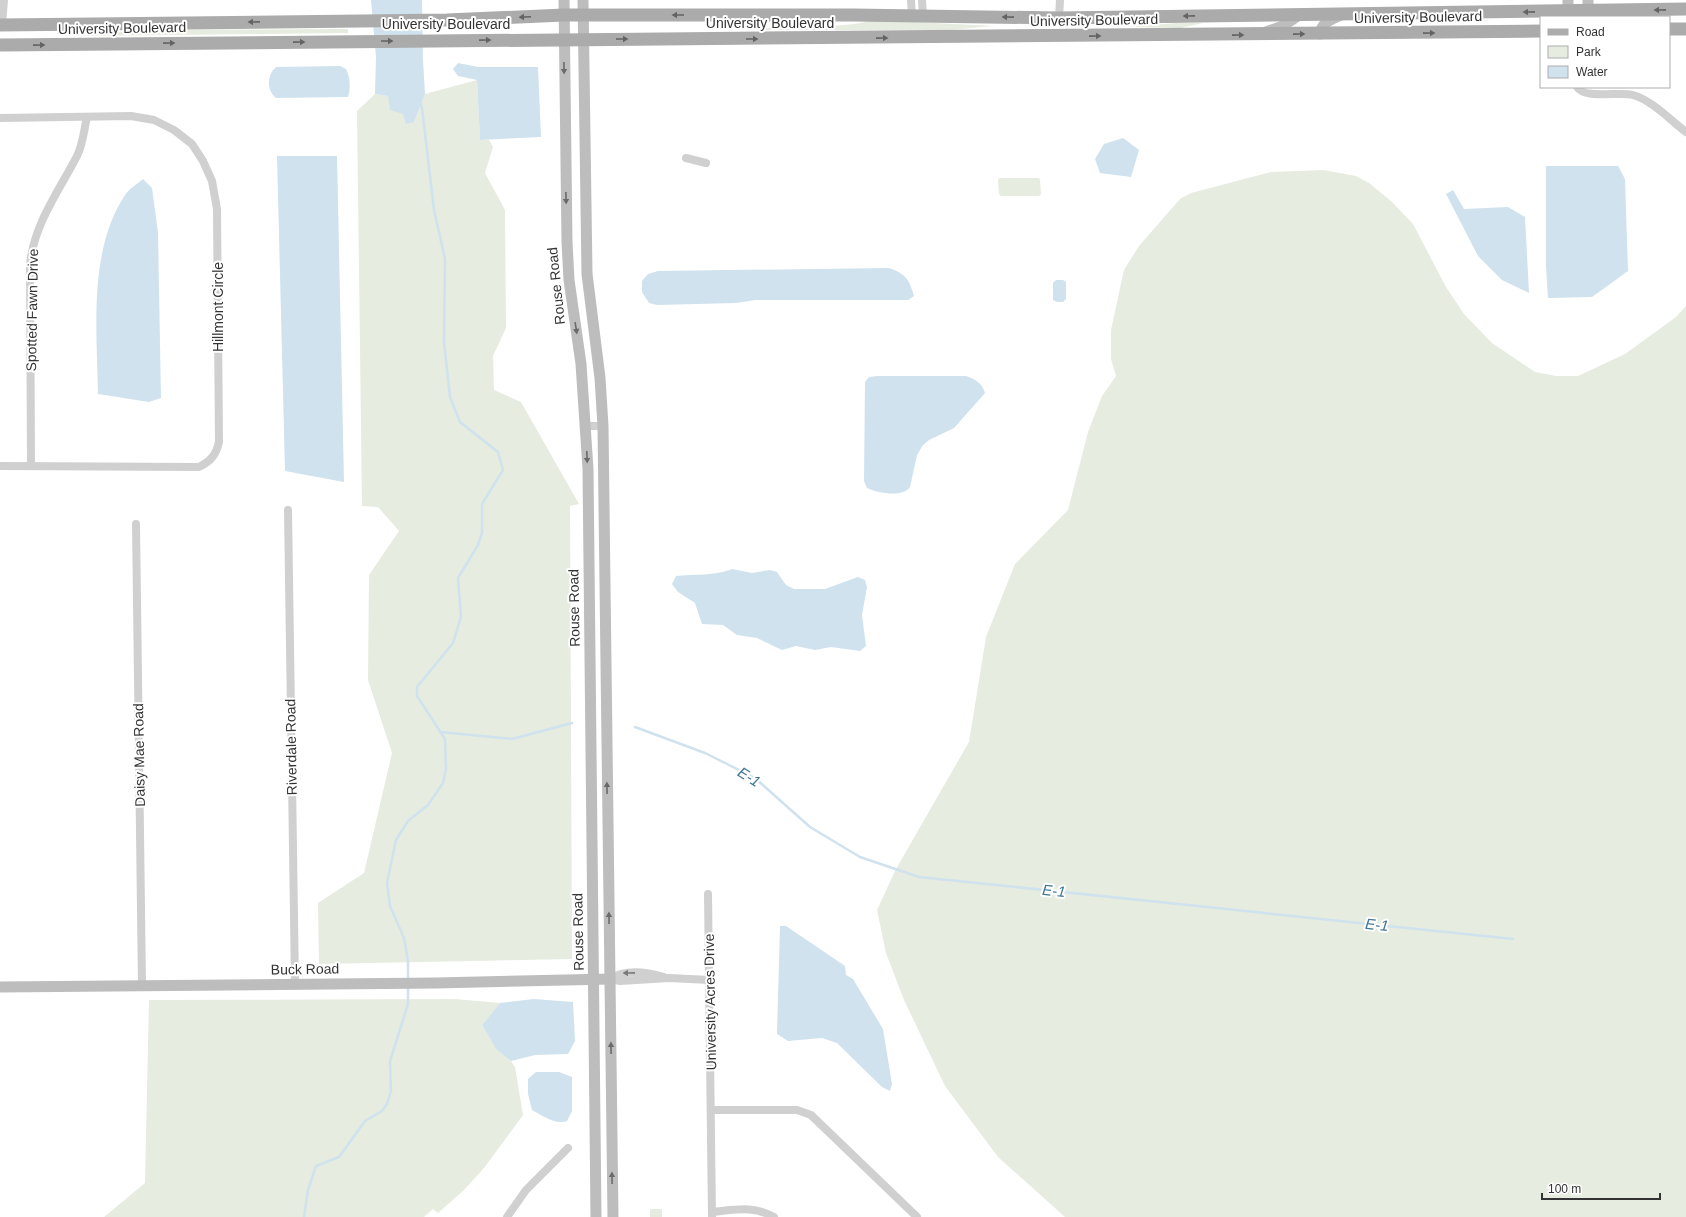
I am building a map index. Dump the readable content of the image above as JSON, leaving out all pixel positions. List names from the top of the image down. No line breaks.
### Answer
{"streets":{"main road":["University Boulevard"],"street":["Rouse Road","Hillmont Circle","Spotted Fawn Drive","Riverdale Road","Daisy Mae Road","Buck Road","University Acres Drive"]},"crossings":[["University Boulevard","Rouse Road"],["Rouse Road","Buck Road"],["Hillmont Circle","Spotted Fawn Drive"],["Riverdale Road","Buck Road"],["Daisy Mae Road","Buck Road"],["Buck Road","University Acres Drive"]],"water":["E-1"],"legend":["Road","Park","Water"],"scale_bar":"100 m"}
